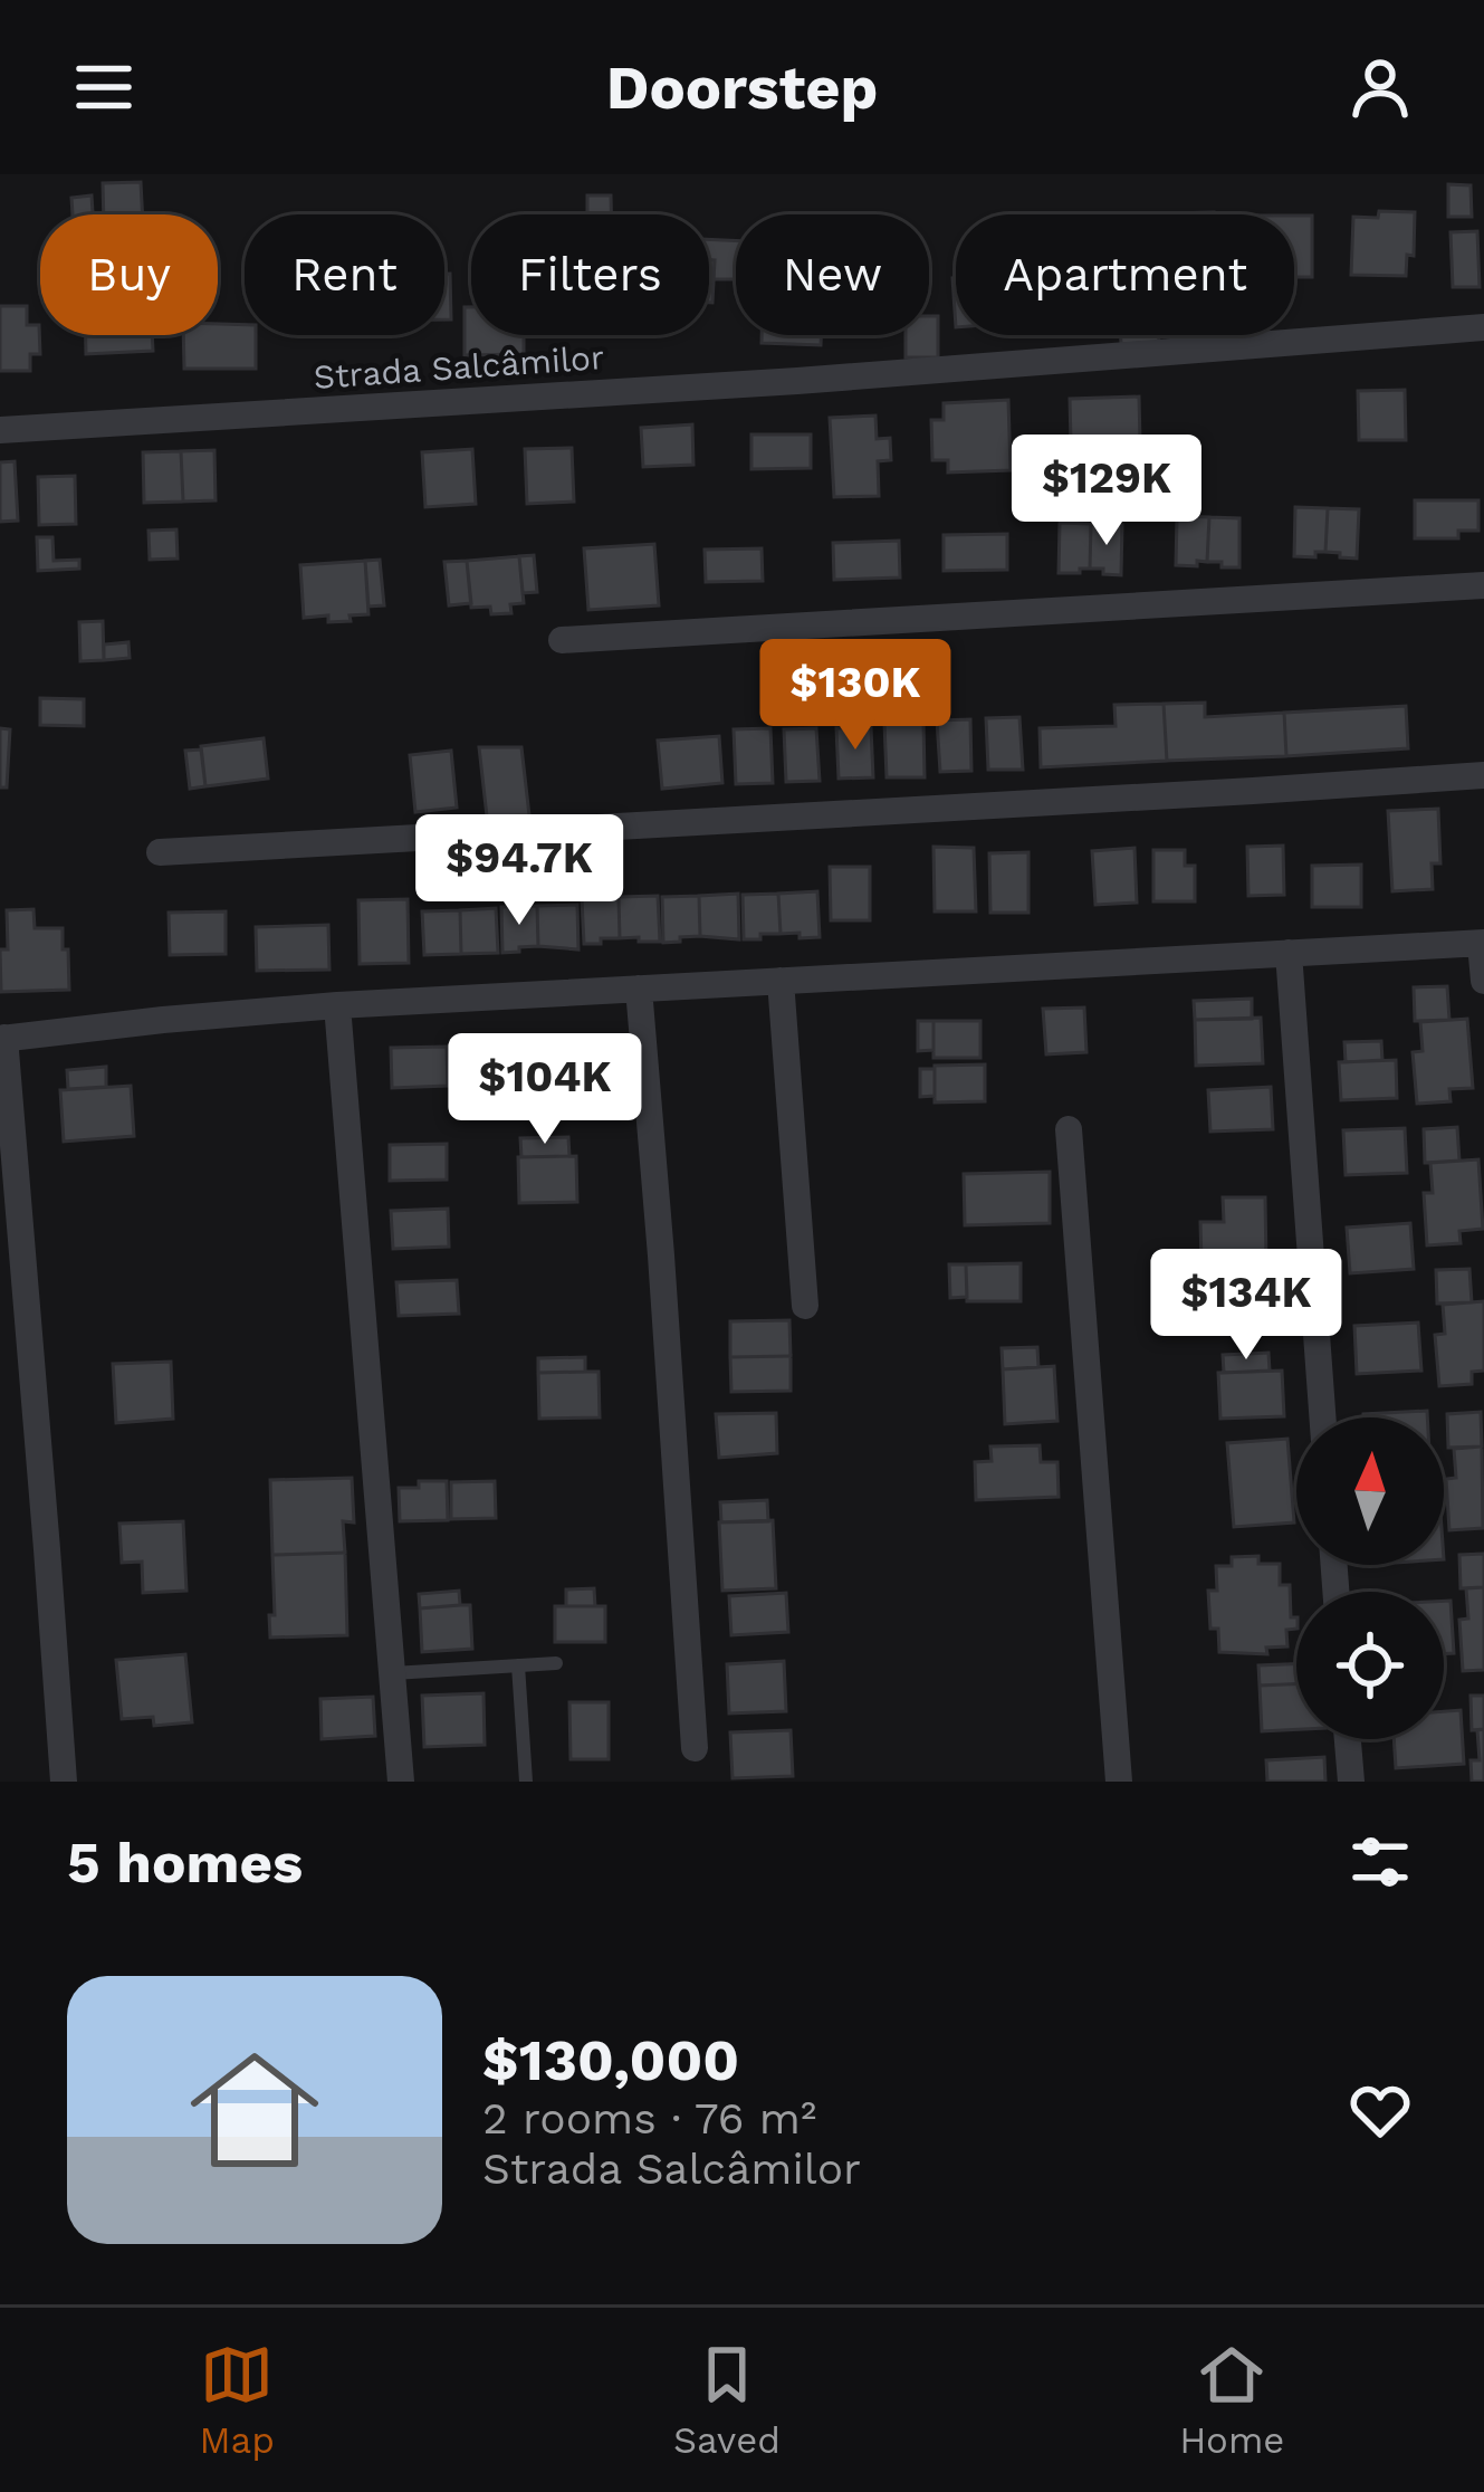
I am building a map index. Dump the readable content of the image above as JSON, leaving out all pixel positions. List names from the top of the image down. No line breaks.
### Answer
{"streets":{"street":["Strada Salcâmilor"]},"north":"top","page":{"header":"Doorstep","chip":["Buy","Rent","Filters","New","Apartment"],"price":["$129K","$130K","$94.7K","$104K","$134K"],"heading":"5 homes","list":[{"name":"$130,000","note":"2 rooms · 76 m² · Strada Salcâmilor"}],"tabs":["Map","Saved","Home"]}}
